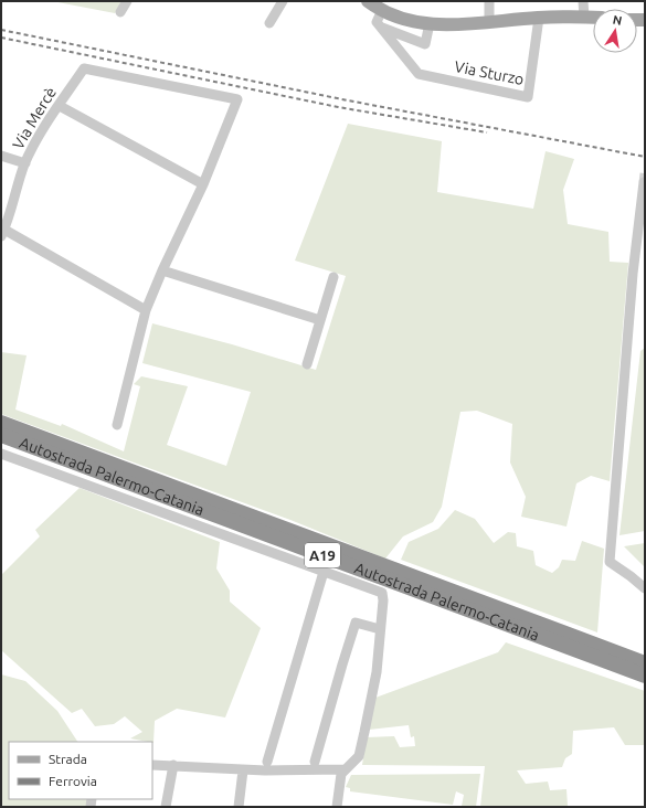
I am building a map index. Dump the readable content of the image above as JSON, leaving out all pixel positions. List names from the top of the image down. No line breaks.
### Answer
{"streets":{"highway":["Autostrada Palermo-Catania","A19"],"street":["Via Sturzo","Via Mercè"]},"legend":["Strada","Ferrovia"],"north":"top"}
